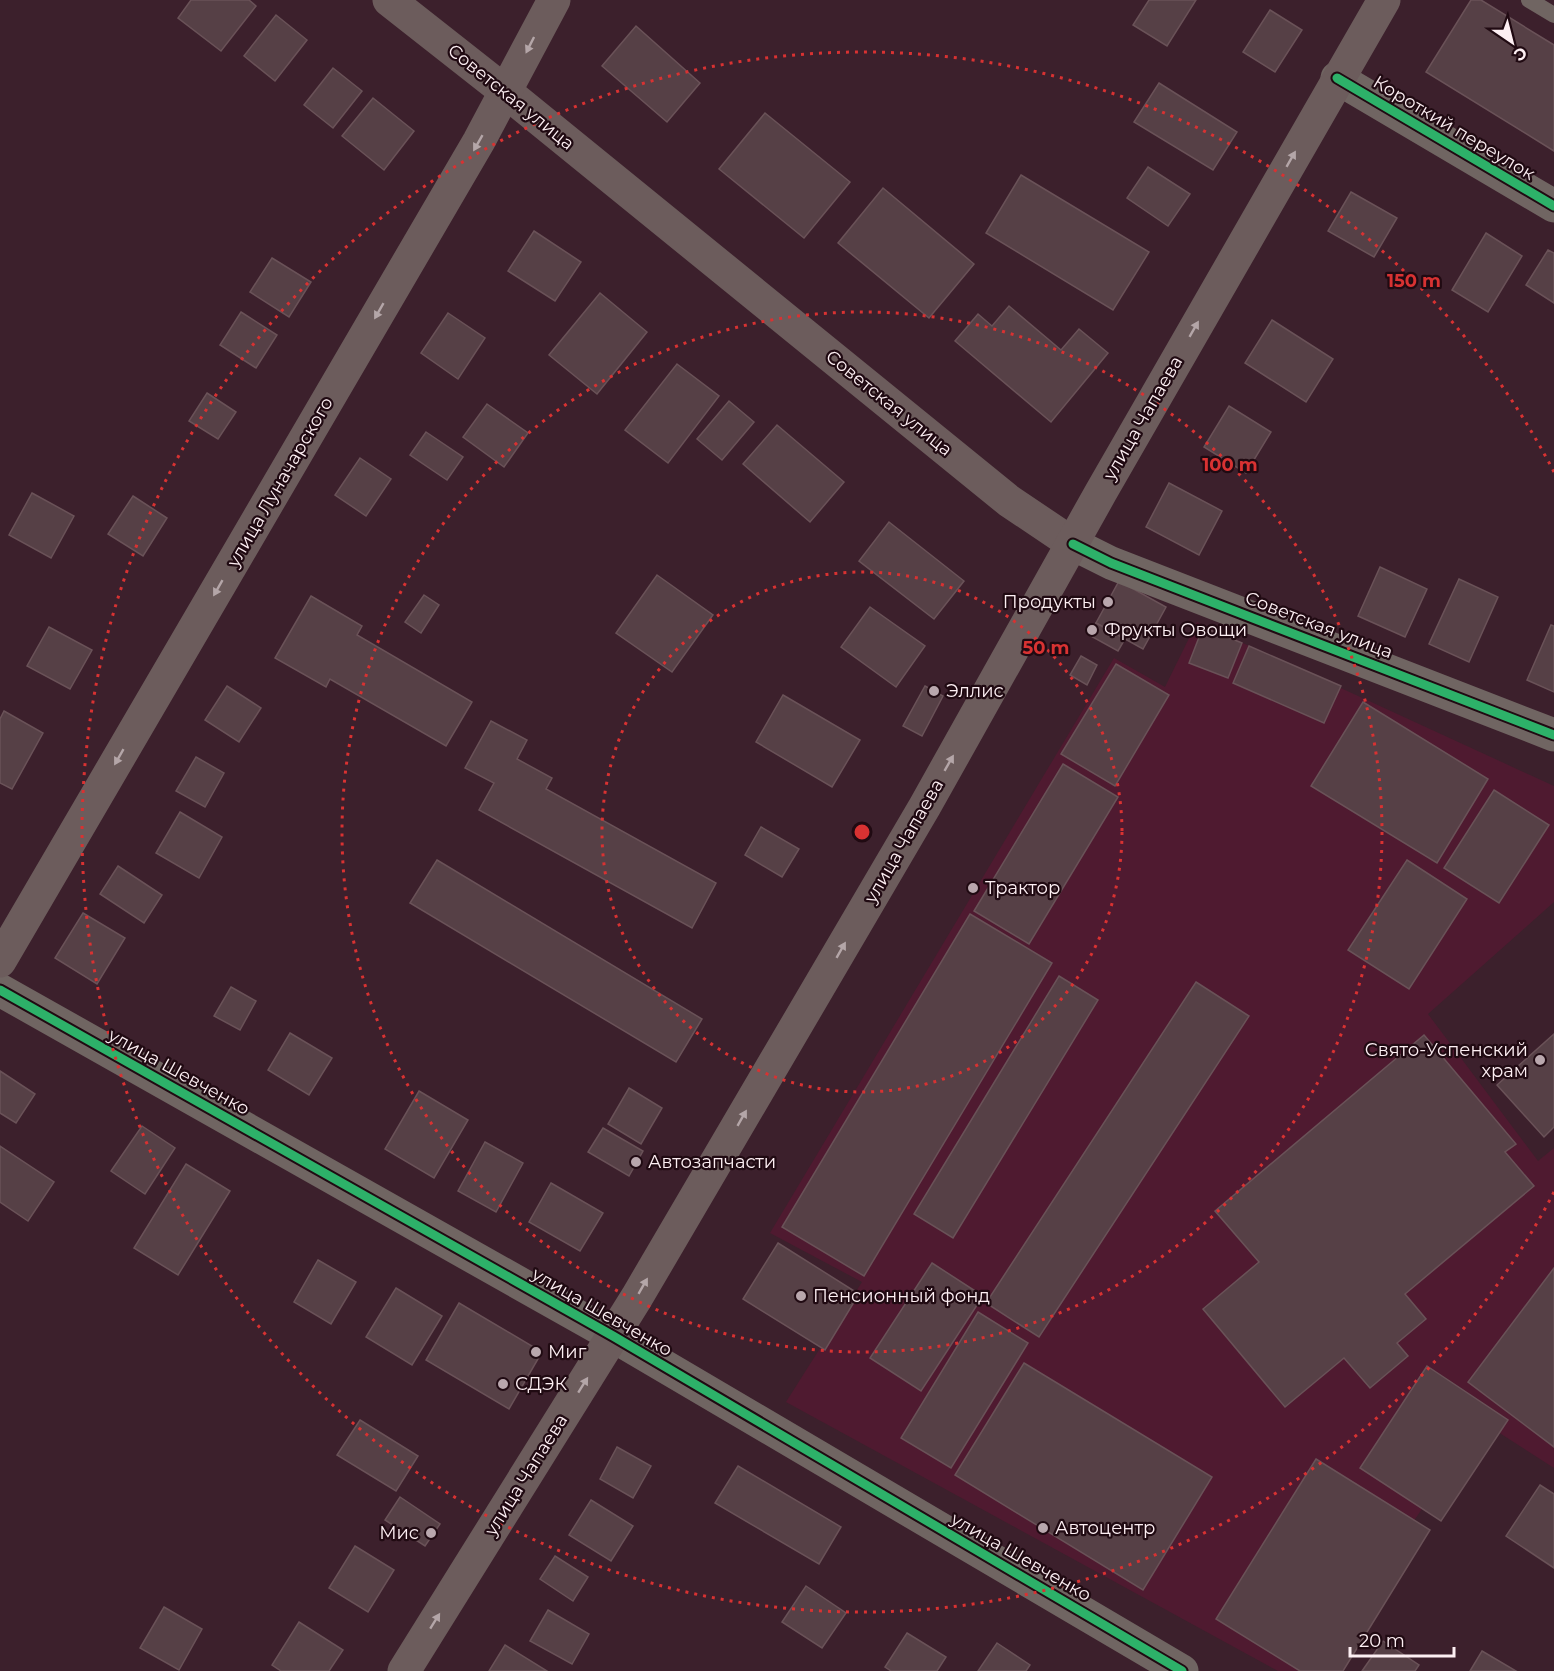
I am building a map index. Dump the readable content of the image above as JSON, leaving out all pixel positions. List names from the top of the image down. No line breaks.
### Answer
{"streets":{"main road":["Советская улица","улица Чапаева","улица Луначарского"],"street":["Короткий переулок","улица Шевченко"]},"crossings":[["Советская улица","улица Чапаева"],["Советская улица","улица Луначарского"],["Короткий переулок","улица Чапаева"],["улица Чапаева","улица Шевченко"]],"one_way":["улица Чапаева","улица Луначарского"],"places":["Продукты","Фрукты Овощи","Эллис","Трактор","Свято-Успенский храм","Автозапчасти","Пенсионный фонд","Миг","СДЭК","Автоцентр","Мис"],"scale_bar":"20 m","north":"bottom right","rings":["150 m","100 m","50 m"]}
